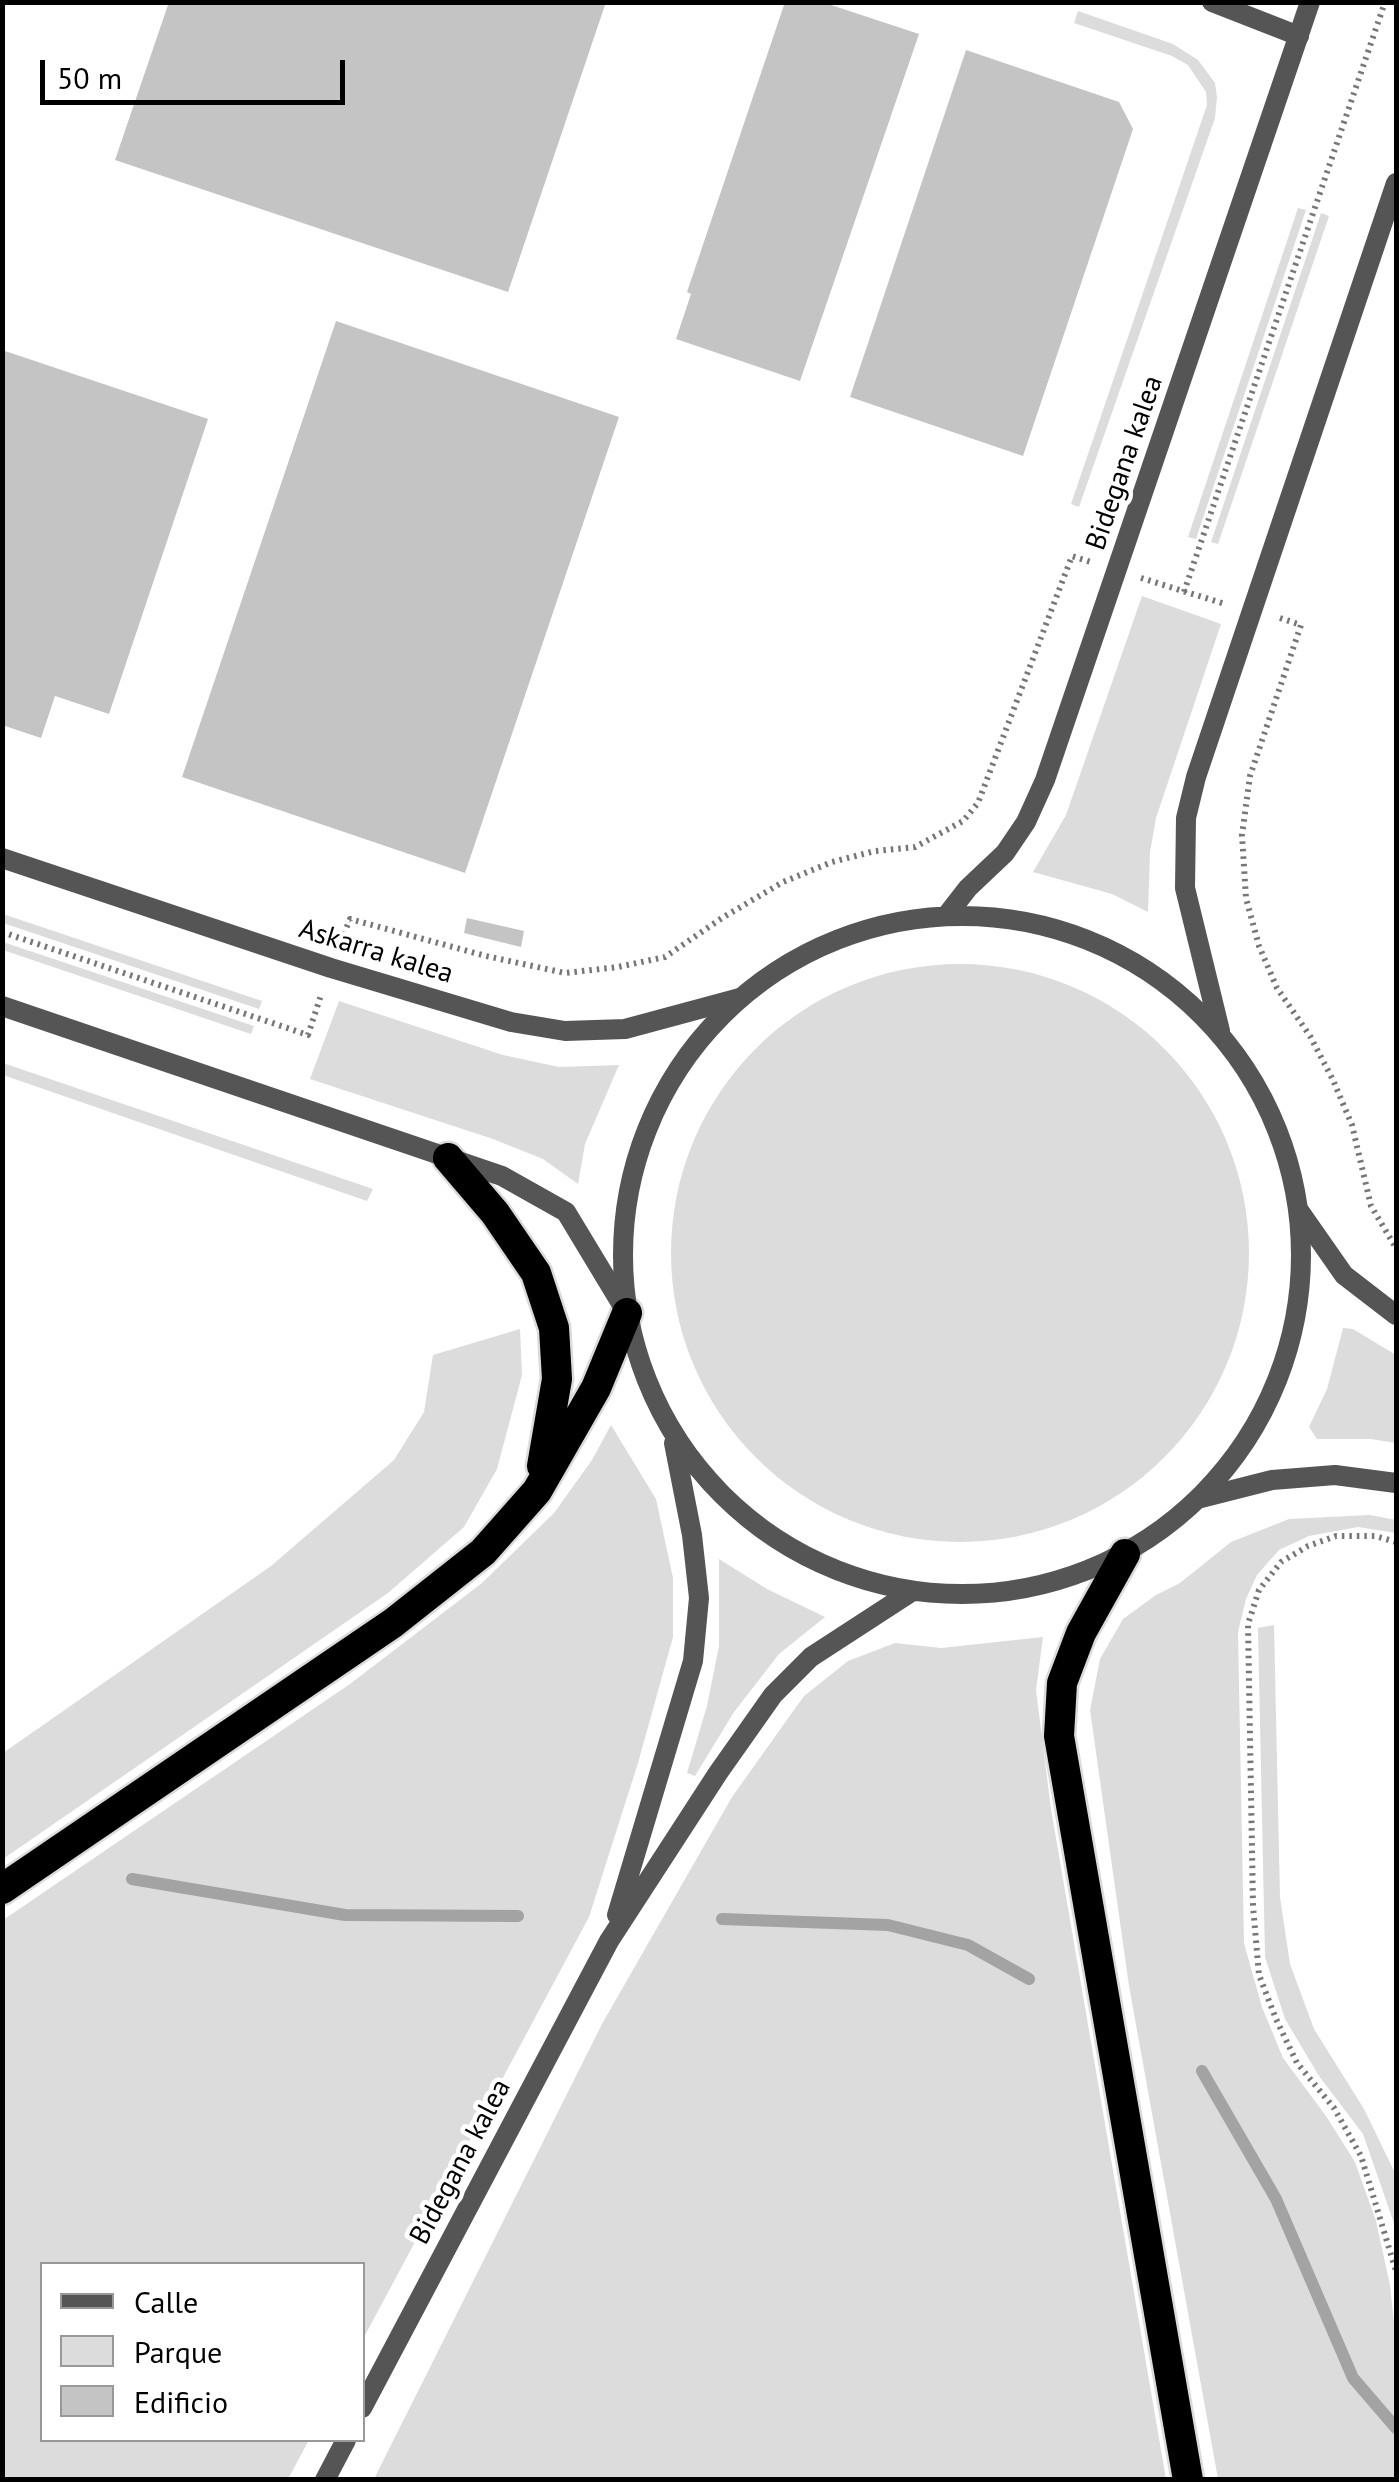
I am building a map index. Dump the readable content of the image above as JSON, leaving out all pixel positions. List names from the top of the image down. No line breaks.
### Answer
{"streets":{"street":["Bidegana kalea","Askarra kalea"]},"legend":["Calle","Parque","Edificio"],"scale_bar":"50 m"}
